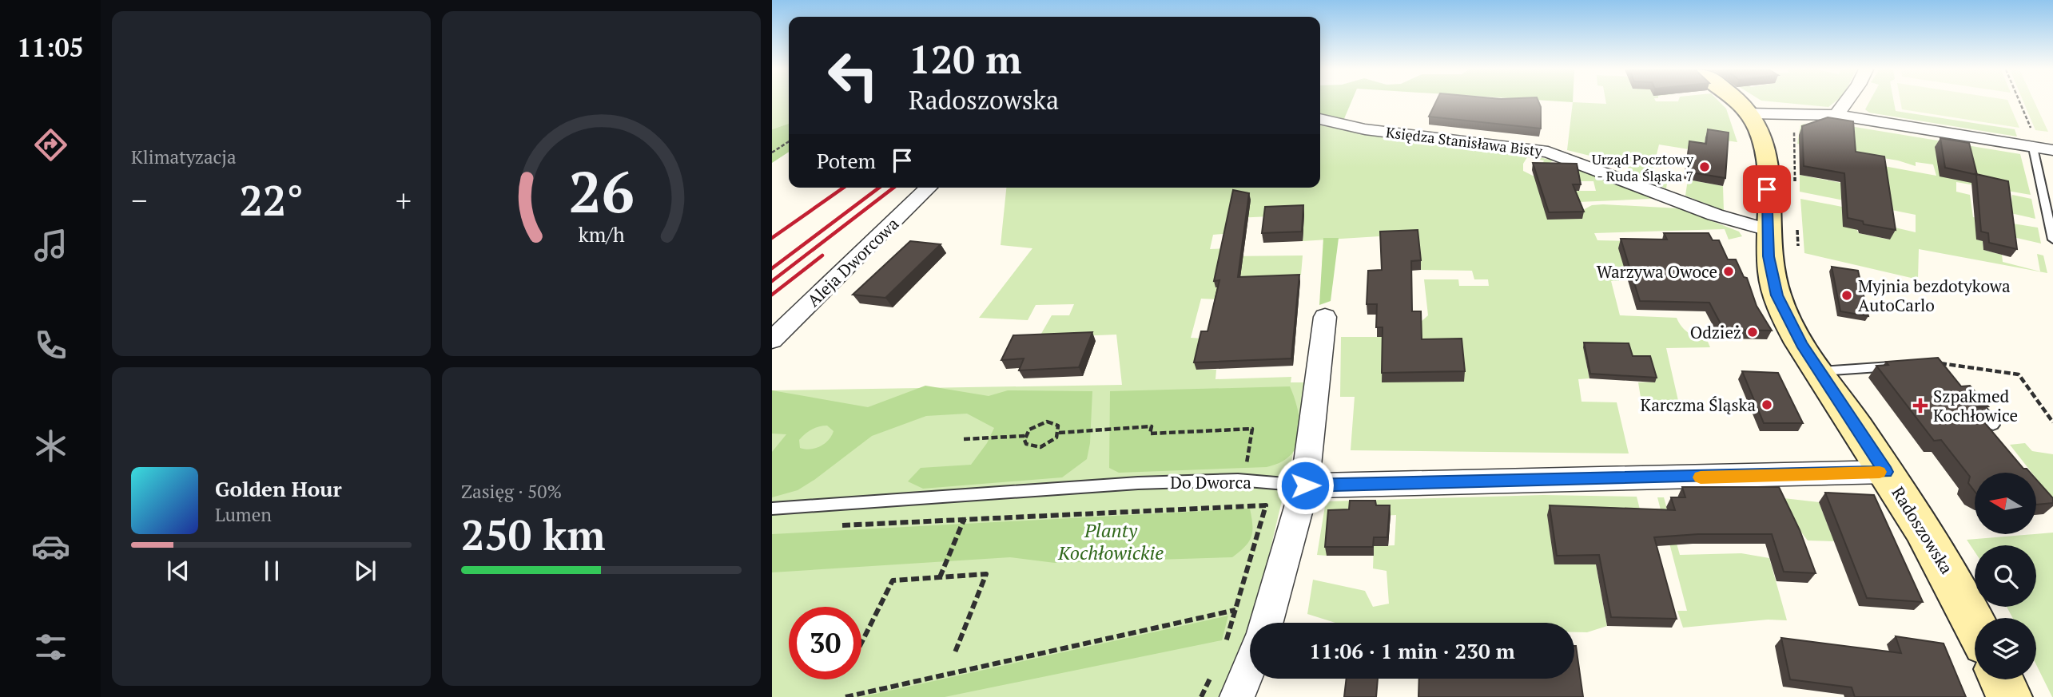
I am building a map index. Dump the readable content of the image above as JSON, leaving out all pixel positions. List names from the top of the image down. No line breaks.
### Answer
{"streets":{"street":["Księdza Stanisława Bisty","Aleja Dworcowa","Do Dworca","Radoszowska"]},"crossings":[["Księdza Stanisława Bisty","Radoszowska"],["Do Dworca","Radoszowska"]],"parks":["Planty Kochłowickie"],"places":{"other":["Urząd Pocztowy - Ruda Śląska 7","Warzywa Owoce","Myjnia bezdotykowa AutoCarlo","Odzież","Karczma Śląska"],"health":["Szpakmed Kochłowice"]},"north":"left","page":{"tabs":"11:05","tile":["Klimatyzacja",["Zasięg · 50%","250 km"]],"turn":["120 m","Radoszowska"],"then":"Potem","heat":["−","22°","+"],"song":["Golden Hour","Lumen"],"limit":"30","trip":"11:06 · 1 min · 230 m","gauge":["26","km/h"]}}
